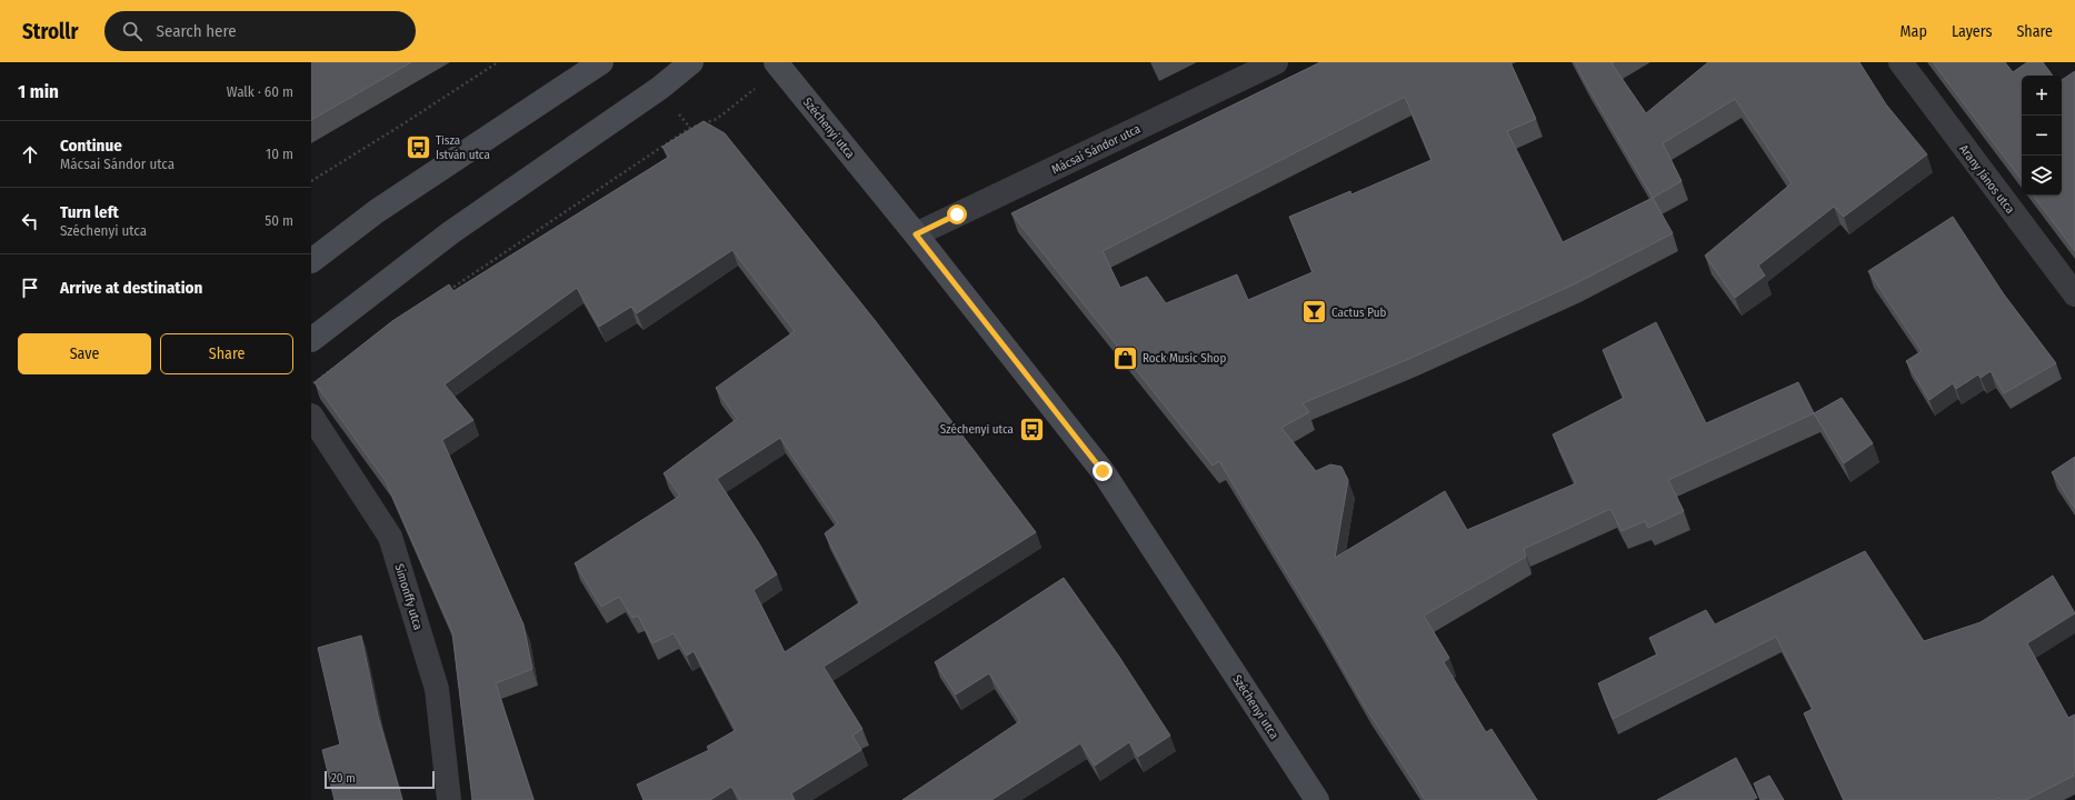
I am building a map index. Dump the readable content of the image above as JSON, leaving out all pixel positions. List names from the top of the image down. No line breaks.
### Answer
{"streets":{"street":["Széchenyi utca","Mácsai Sándor utca","Arany János utca","Simonffy utca"]},"crossings":[["Széchenyi utca","Mácsai Sándor utca"]],"places":{"bus stop":["Tisza István utca","Széchenyi utca"],"bar":["Cactus Pub"],"shop":["Rock Music Shop"]},"scale_bar":"20 m","page":{"header":"Strollr","search":"Search here","nav":["Map","Layers","Share"],"heading":["1 min","Walk · 60 m"],"map_buttons":["+","−"],"list":[["Continue","Mácsai Sándor utca","10 m"],["Turn left","Széchenyi utca","50 m"],"Arrive at destination"],"buttons":["Save","Share"],"scale":"20 m"}}
